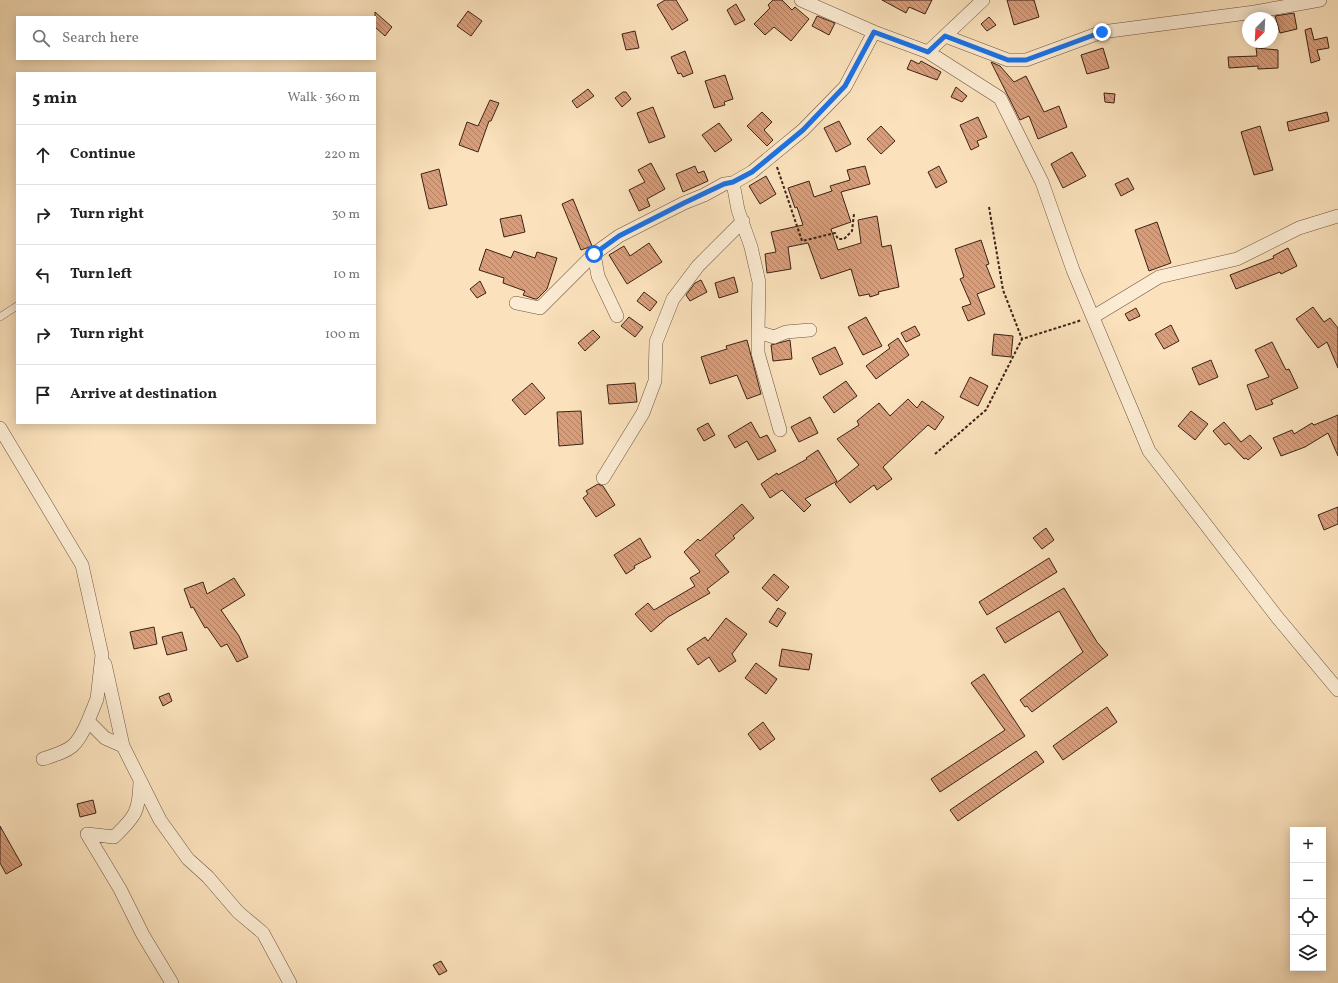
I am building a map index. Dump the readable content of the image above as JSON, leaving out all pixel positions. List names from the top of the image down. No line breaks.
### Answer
{"north":"bottom left","page":{"search":"Search here","heading":["5 min","Walk · 360 m"],"list":[["Continue","220 m"],["Turn right","30 m"],["Turn left","10 m"],["Turn right","100 m"],"Arrive at destination"],"map_buttons":["+","−"]}}
